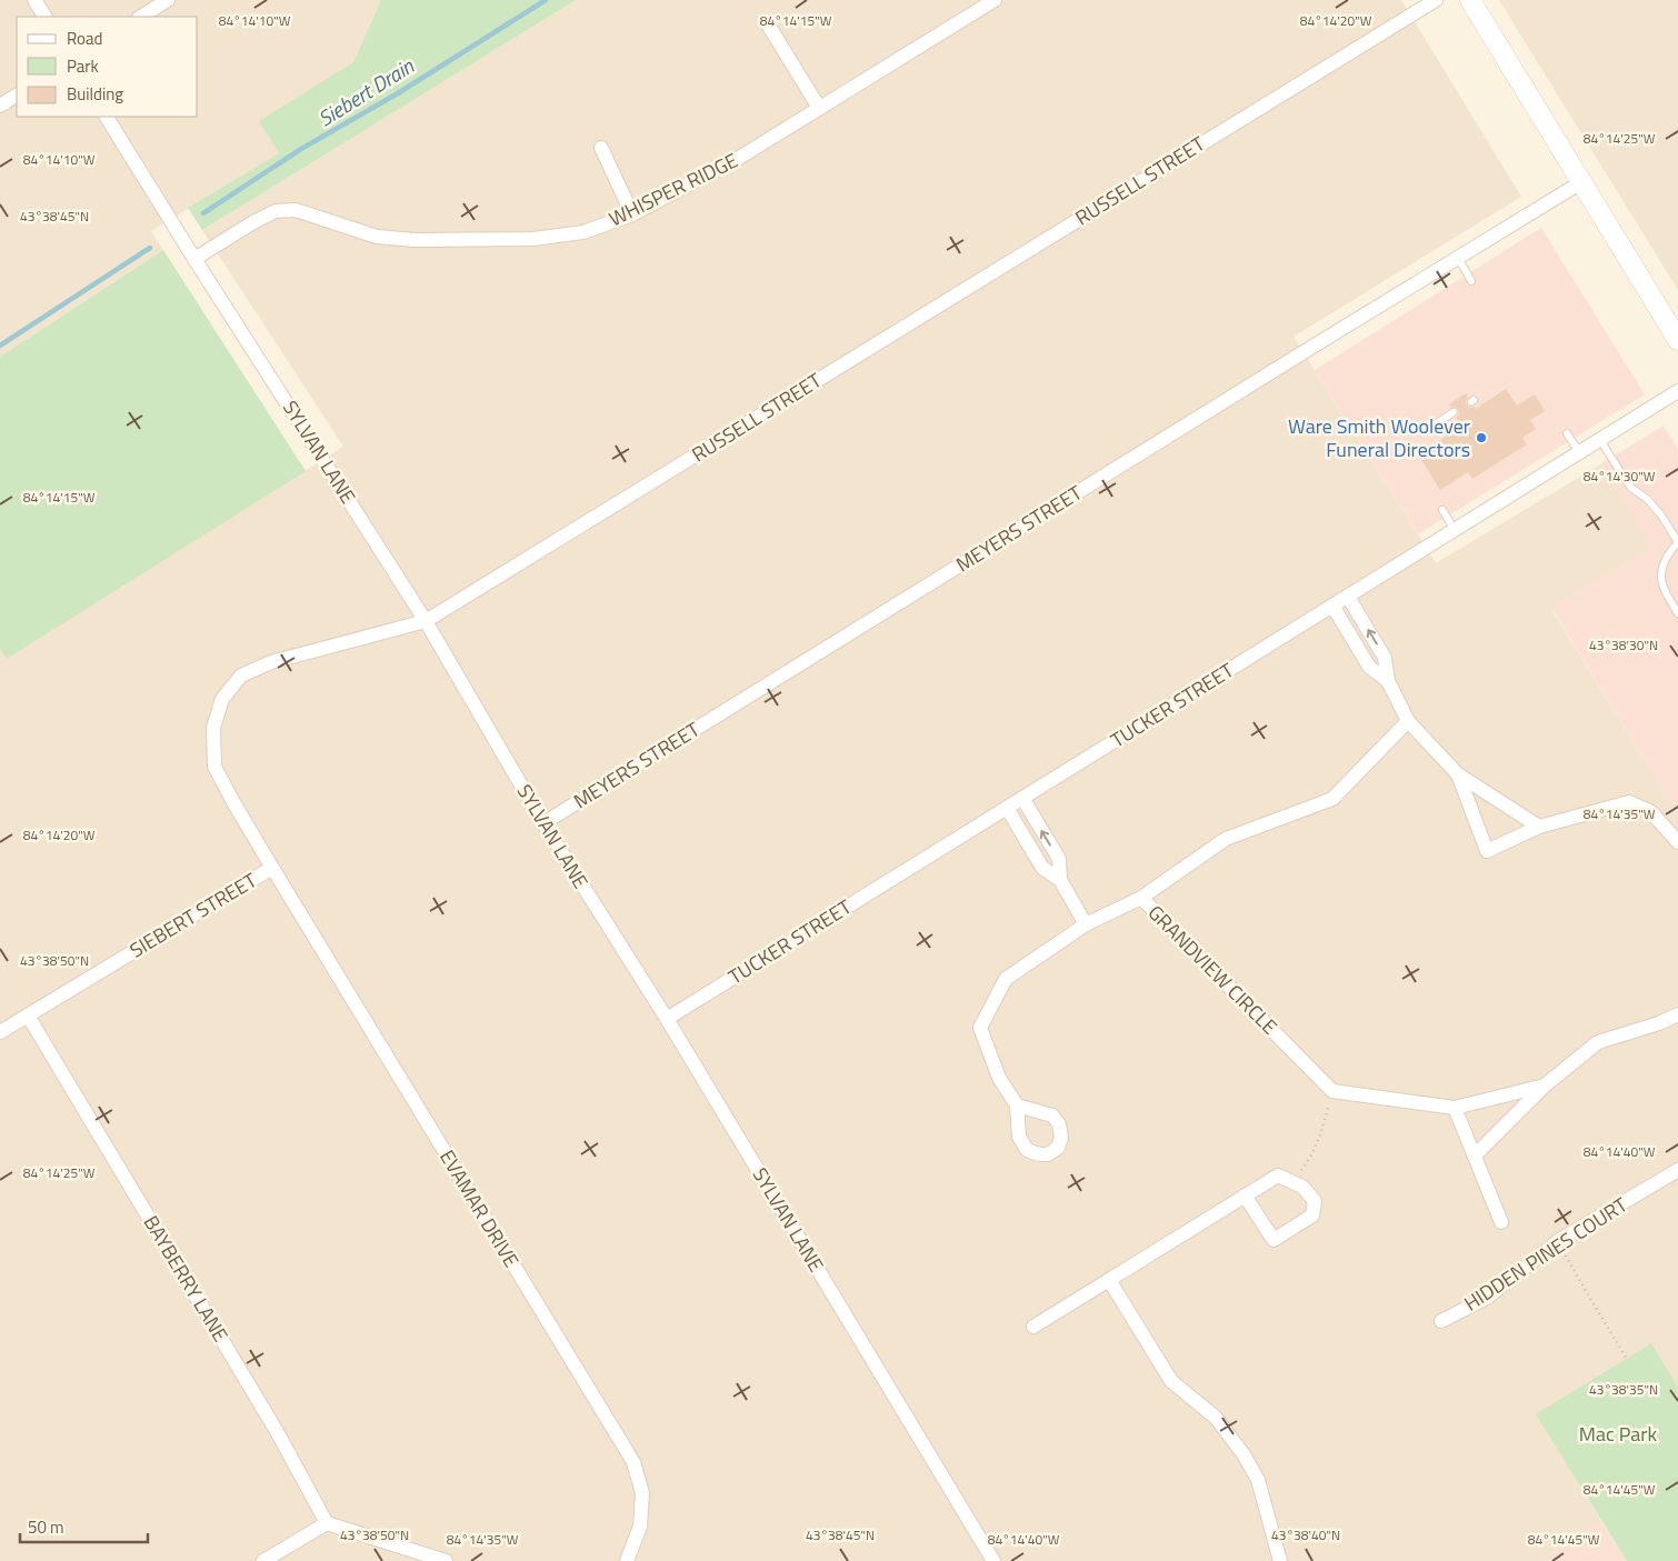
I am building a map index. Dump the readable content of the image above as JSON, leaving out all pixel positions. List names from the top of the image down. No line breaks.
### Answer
{"streets":{"street":["RUSSELL STREET","WHISPER RIDGE","SYLVAN LANE","MEYERS STREET","TUCKER STREET","SIEBERT STREET","GRANDVIEW CIRCLE","EVAMAR DRIVE","HIDDEN PINES COURT","BAYBERRY LANE"]},"crossings":[["RUSSELL STREET","SYLVAN LANE"],["RUSSELL STREET","SIEBERT STREET"],["RUSSELL STREET","EVAMAR DRIVE"],["WHISPER RIDGE","SYLVAN LANE"],["SYLVAN LANE","MEYERS STREET"],["SYLVAN LANE","TUCKER STREET"],["SIEBERT STREET","EVAMAR DRIVE"],["SIEBERT STREET","BAYBERRY LANE"]],"water":["Siebert Drain"],"parks":["Mac Park"],"places":["Ware Smith Woolever Funeral Directors"],"legend":["Road","Park","Building"],"scale_bar":"50 m","coordinates":["84°14'10\"W","84°14'20\"W","84°14'15\"W","84°14'25\"W","43°38'45\"N","84°14'30\"W","43°38'30\"N","84°14'35\"W","43°38'50\"N","84°14'40\"W","43°38'35\"N","84°14'45\"W","43°38'40\"N"]}
